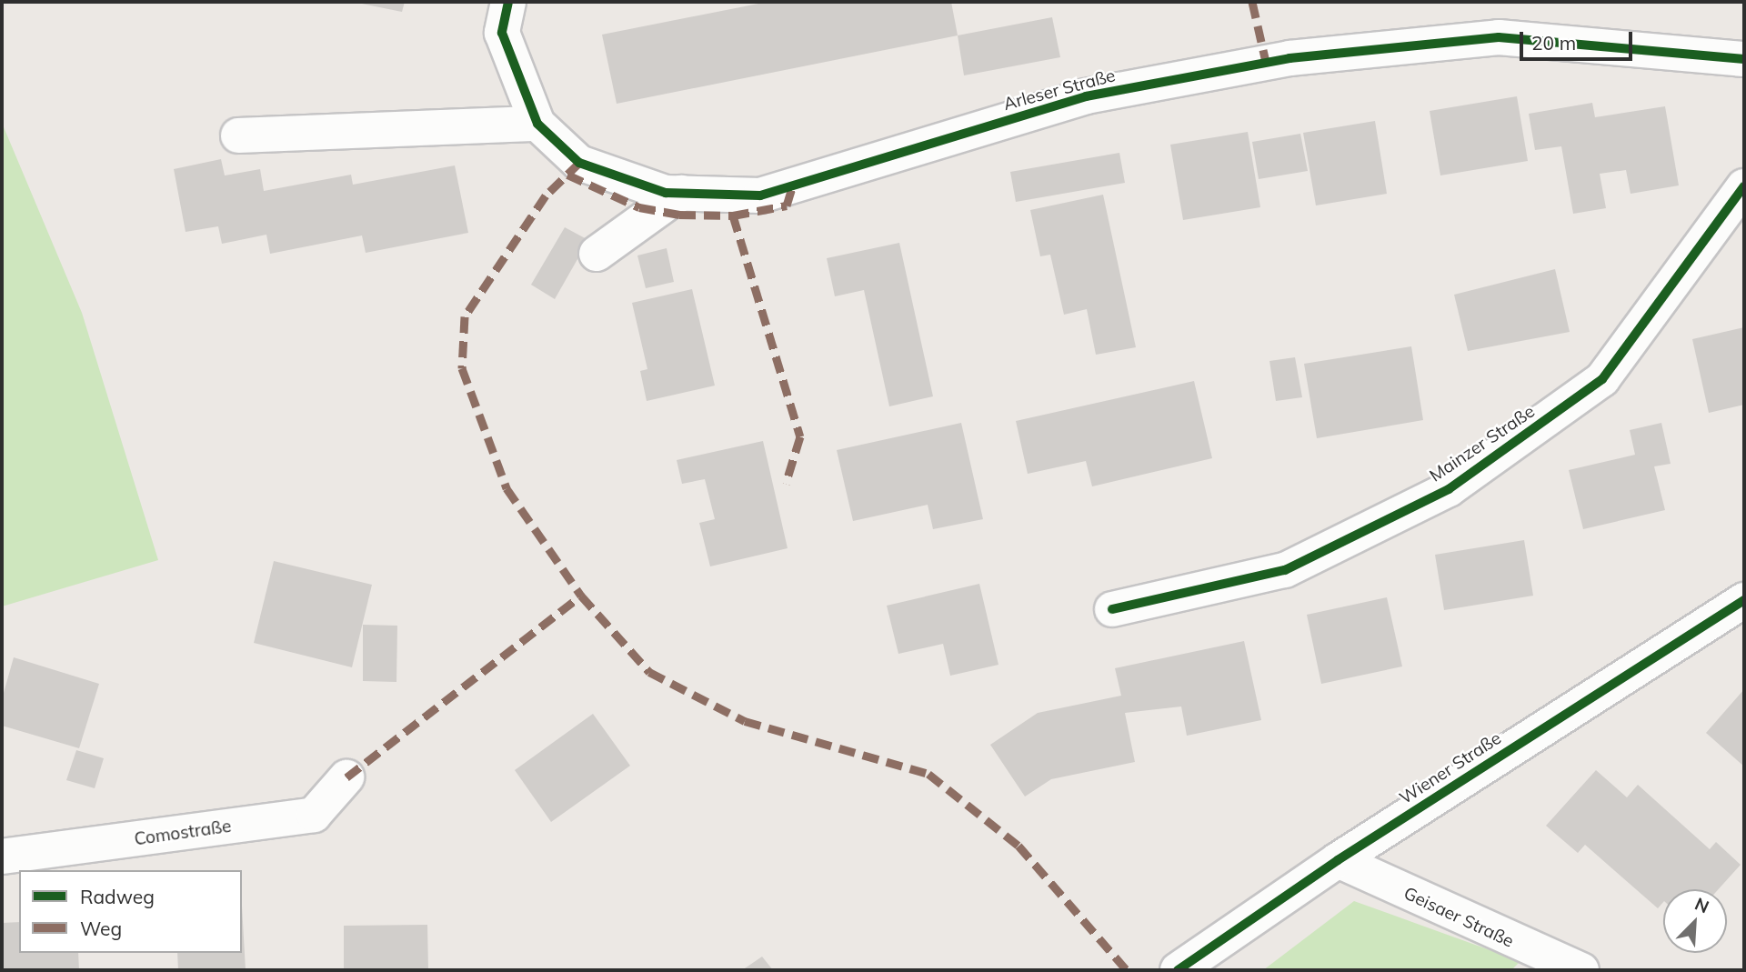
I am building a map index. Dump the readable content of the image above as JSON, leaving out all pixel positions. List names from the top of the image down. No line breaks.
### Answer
{"streets":{"street":["Arleser Straße","Mainzer Straße","Wiener Straße","Comostraße","Geisaer Straße"]},"crossings":[["Wiener Straße","Geisaer Straße"]],"legend":["Radweg","Weg"],"scale_bar":"20 m","north":"top right"}
